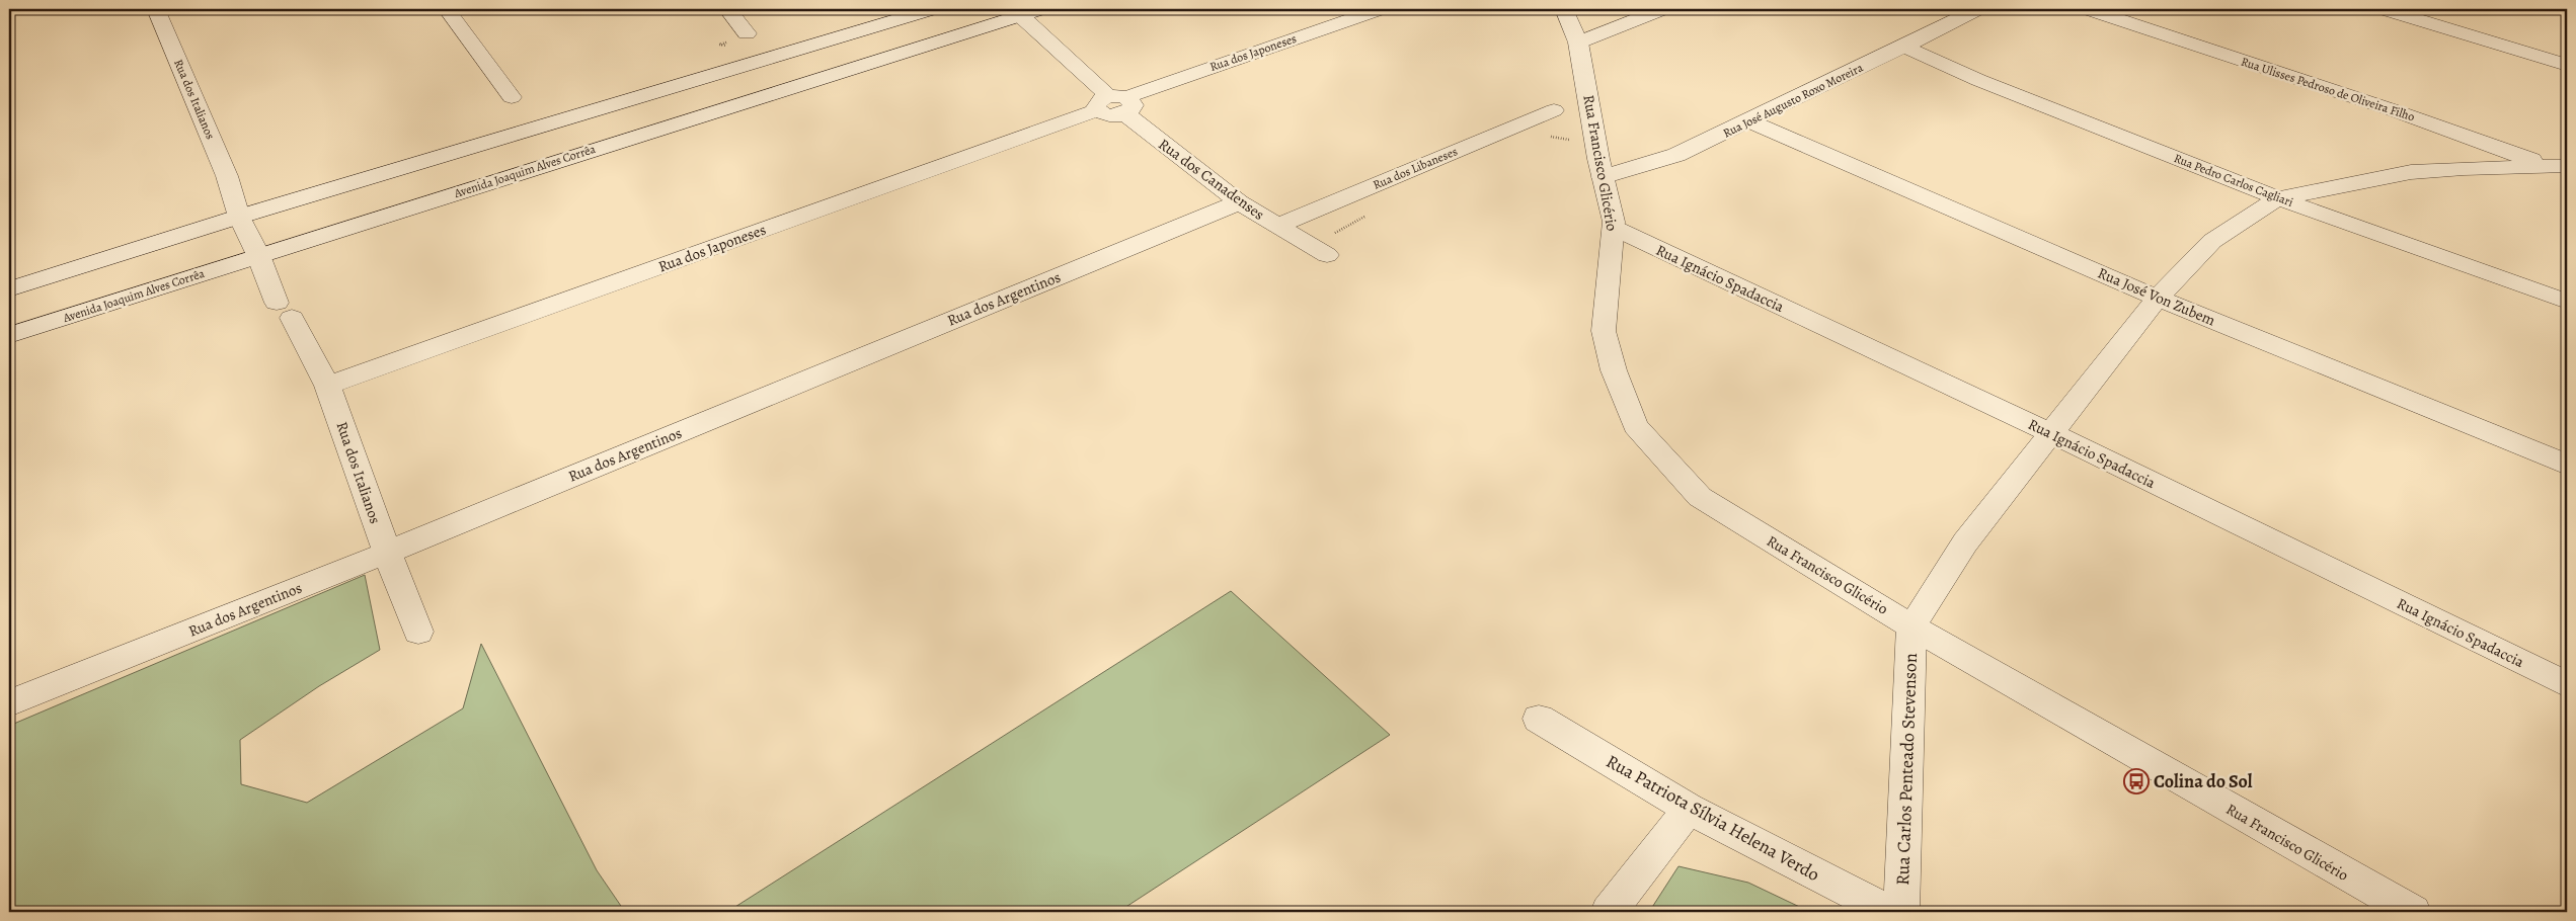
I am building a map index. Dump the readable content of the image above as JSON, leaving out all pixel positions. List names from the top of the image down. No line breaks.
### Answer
{"streets":{"street":["Rua dos Japoneses","Rua Ulisses Pedroso de Oliveira Filho","Rua dos Italianos","Rua José Augusto Roxo Moreira","Rua Francisco Glicério","Rua dos Libaneses","Avenida Joaquim Alves Corrêa","Rua dos Canadenses","Rua Pedro Carlos Cagliari","Rua Ignácio Spadaccia","Rua José Von Zubem","Rua dos Argentinos","Rua Carlos Penteado Stevenson","Rua Patriota Sílvia Helena Verdo"]},"crossings":[["Rua dos Japoneses","Rua dos Italianos"],["Rua dos Japoneses","Rua dos Canadenses"],["Rua dos Italianos","Avenida Joaquim Alves Corrêa"],["Rua dos Italianos","Rua dos Argentinos"],["Rua José Augusto Roxo Moreira","Rua Francisco Glicério"],["Rua José Augusto Roxo Moreira","Rua Pedro Carlos Cagliari"],["Rua José Augusto Roxo Moreira","Rua José Von Zubem"],["Rua Francisco Glicério","Rua Ignácio Spadaccia"],["Rua Francisco Glicério","Rua Carlos Penteado Stevenson"],["Rua dos Libaneses","Rua dos Canadenses"],["Avenida Joaquim Alves Corrêa","Rua dos Canadenses"],["Rua dos Canadenses","Rua dos Argentinos"]],"places":{"bus stop":["Colina do Sol"]}}
